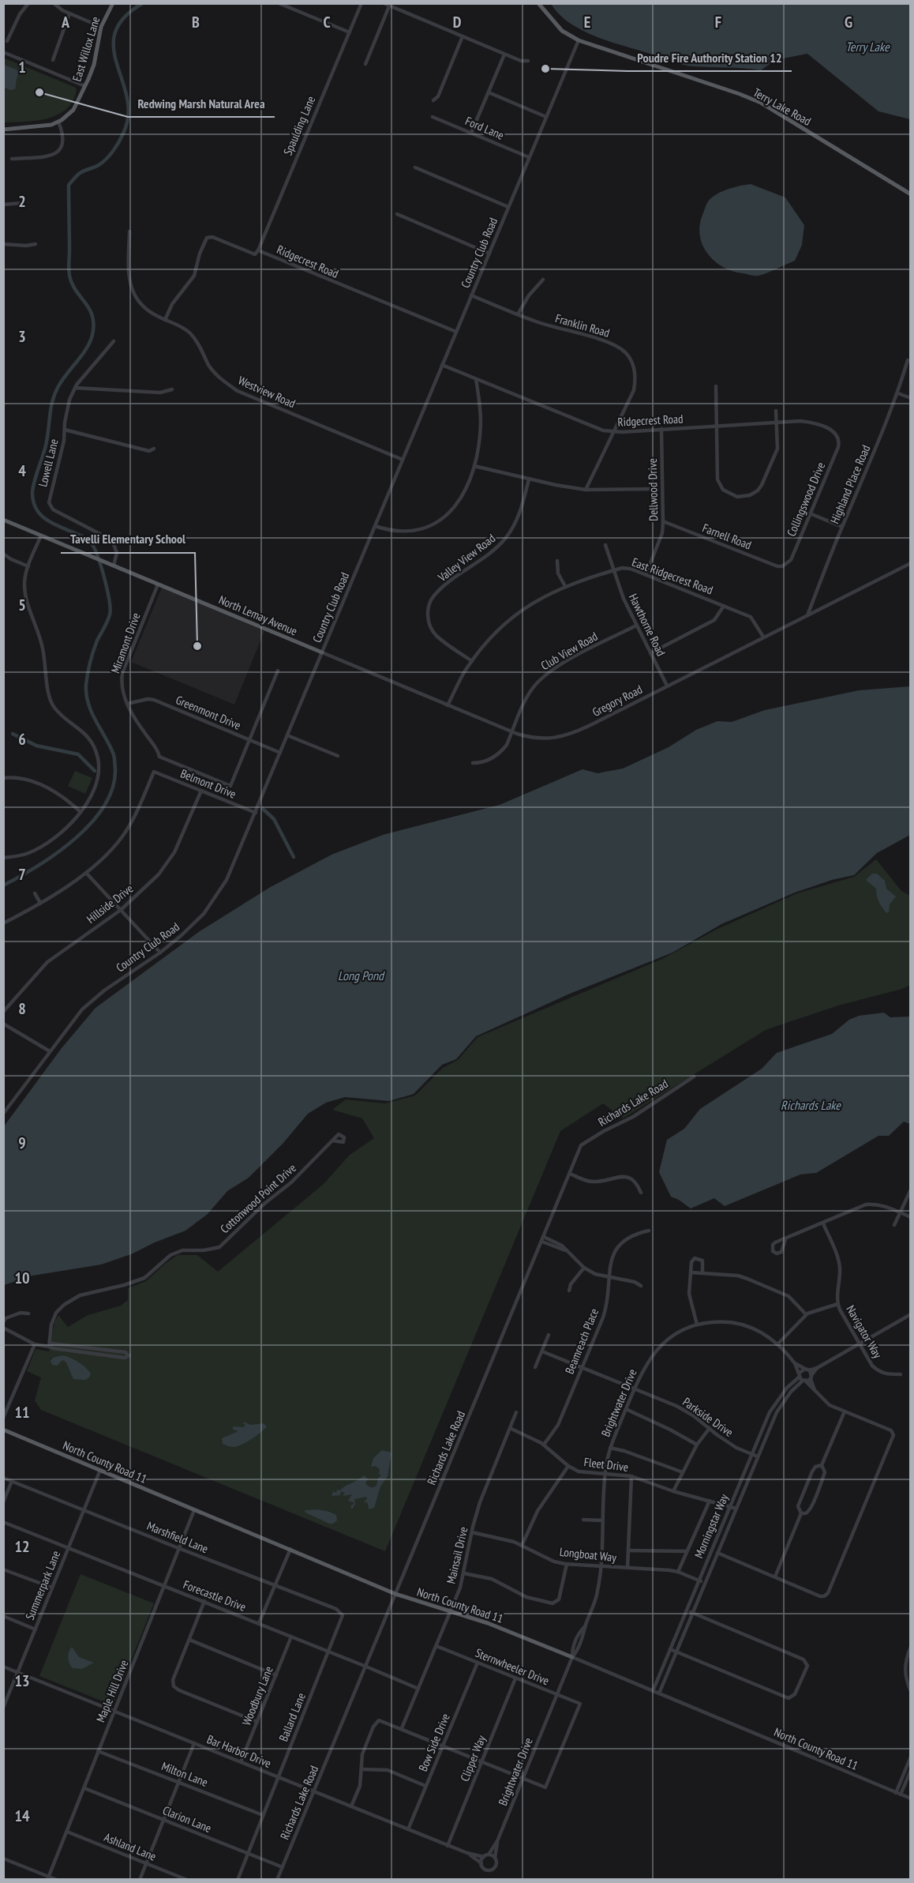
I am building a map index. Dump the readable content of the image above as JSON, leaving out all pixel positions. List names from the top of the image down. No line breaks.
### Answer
{"streets":{"main road":["East Willox Lane","Terry Lake Road","North Lemay Avenue","North County Road 11"],"street":["Spaulding Lane","Ford Lane","Country Club Road","Ridgecrest Road","Franklin Road","Westview Road","Lowell Lane","Highland Place Road","Dellwood Drive","Collingswood Drive","Farnell Road","Valley View Road","East Ridgecrest Road","Hawthorne Road","Miramont Drive","Club View Road","Gregory Road","Greenmont Drive","Belmont Drive","Hillside Drive","Richards Lake Road","Cottonwood Point Drive","Navigator Way","Beamreach Place","Brightwater Drive","Parkside Drive","Fleet Drive","Morningstar Way","Marshfield Lane","Longboat Way","Mainsail Drive","Summerpark Lane","Forecastle Drive","Sternwheeler Drive","Maple Hill Drive","Woodbury Lane","Ballard Lane","Bow Side Drive","Bar Harbor Drive","Clipper Way","Milton Lane","Clarion Lane","Ashland Lane"]},"crossings":[["Terry Lake Road","Country Club Road"],["Spaulding Lane","Ridgecrest Road"],["Spaulding Lane","Westview Road"],["Ford Lane","Country Club Road"],["Country Club Road","Ridgecrest Road"],["Country Club Road","Franklin Road"],["Country Club Road","Westview Road"],["Country Club Road","North Lemay Avenue"],["Country Club Road","Gregory Road"],["Country Club Road","Greenmont Drive"],["Country Club Road","Belmont Drive"],["Ridgecrest Road","Franklin Road"],["Ridgecrest Road","Dellwood Drive"],["Ridgecrest Road","Collingswood Drive"],["Lowell Lane","North Lemay Avenue"],["Highland Place Road","Gregory Road"],["Dellwood Drive","Farnell Road"],["Dellwood Drive","East Ridgecrest Road"],["Collingswood Drive","Farnell Road"],["Valley View Road","East Ridgecrest Road"],["East Ridgecrest Road","Hawthorne Road"],["East Ridgecrest Road","Gregory Road"],["North Lemay Avenue","Miramont Drive"],["North Lemay Avenue","Gregory Road"],["Hawthorne Road","Club View Road"],["Hawthorne Road","Gregory Road"],["Miramont Drive","Greenmont Drive"],["Club View Road","Gregory Road"],["Belmont Drive","Hillside Drive"],["Richards Lake Road","North County Road 11"],["Richards Lake Road","Forecastle Drive"],["Richards Lake Road","Bar Harbor Drive"],["Richards Lake Road","Clarion Lane"],["Beamreach Place","Parkside Drive"],["Beamreach Place","Fleet Drive"],["Brightwater Drive","Parkside Drive"],["Brightwater Drive","North County Road 11"],["Brightwater Drive","Fleet Drive"],["Brightwater Drive","Longboat Way"],["Brightwater Drive","Sternwheeler Drive"],["Brightwater Drive","Bar Harbor Drive"],["Parkside Drive","Morningstar Way"],["North County Road 11","Morningstar Way"],["North County Road 11","Mainsail Drive"],["North County Road 11","Summerpark Lane"],["North County Road 11","Maple Hill Drive"],["Fleet Drive","Morningstar Way"],["Fleet Drive","Mainsail Drive"],["Morningstar Way","Longboat Way"],["Marshfield Lane","Summerpark Lane"],["Marshfield Lane","Maple Hill Drive"],["Marshfield Lane","Ballard Lane"],["Longboat Way","Mainsail Drive"],["Mainsail Drive","Forecastle Drive"],["Mainsail Drive","Sternwheeler Drive"],["Summerpark Lane","Forecastle Drive"],["Summerpark Lane","Bar Harbor Drive"],["Forecastle Drive","Maple Hill Drive"],["Forecastle Drive","Woodbury Lane"],["Forecastle Drive","Ballard Lane"],["Sternwheeler Drive","Bow Side Drive"],["Sternwheeler Drive","Clipper Way"],["Maple Hill Drive","Bar Harbor Drive"],["Maple Hill Drive","Milton Lane"],["Maple Hill Drive","Clarion Lane"],["Maple Hill Drive","Ashland Lane"],["Woodbury Lane","Bar Harbor Drive"],["Ballard Lane","Bar Harbor Drive"],["Ballard Lane","Milton Lane"],["Ballard Lane","Clarion Lane"],["Bow Side Drive","Bar Harbor Drive"],["Bar Harbor Drive","Clipper Way"]],"water":["Terry Lake","Long Pond","Richards Lake"],"places":["Poudre Fire Authority Station 12","Redwing Marsh Natural Area","Tavelli Elementary School"],"grid":{"columns":["A","B","C","D","E","F","G"],"rows":["1","2","3","4","5","6","7","8","9","10","11","12","13","14"]}}
